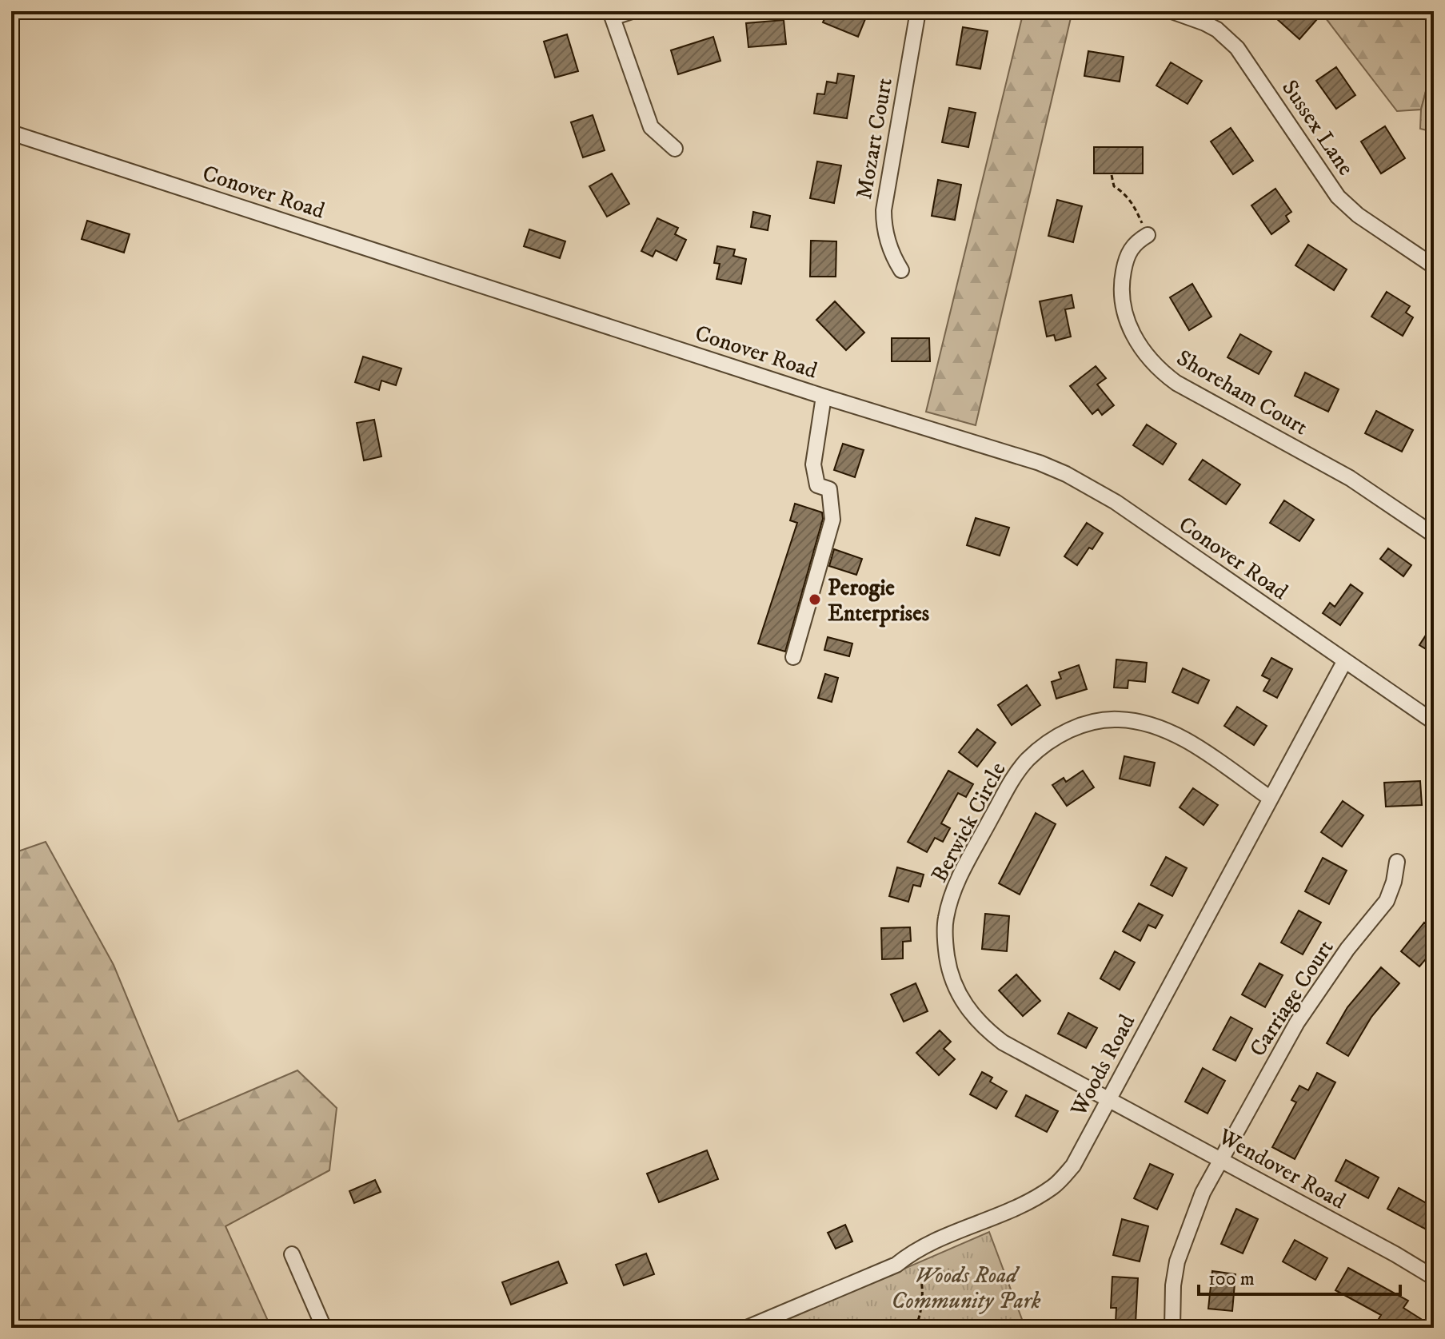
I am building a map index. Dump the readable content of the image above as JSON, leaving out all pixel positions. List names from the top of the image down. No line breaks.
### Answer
{"streets":{"street":["Sussex Lane","Mozart Court","Conover Road","Shoreham Court","Berwick Circle","Carriage Court","Woods Road","Wendover Road"]},"crossings":[["Conover Road","Woods Road"],["Berwick Circle","Woods Road"],["Berwick Circle","Wendover Road"],["Carriage Court","Wendover Road"],["Woods Road","Wendover Road"]],"parks":["Woods Road Community Park"],"places":["Perogie Enterprises"],"scale_bar":"100 m"}
